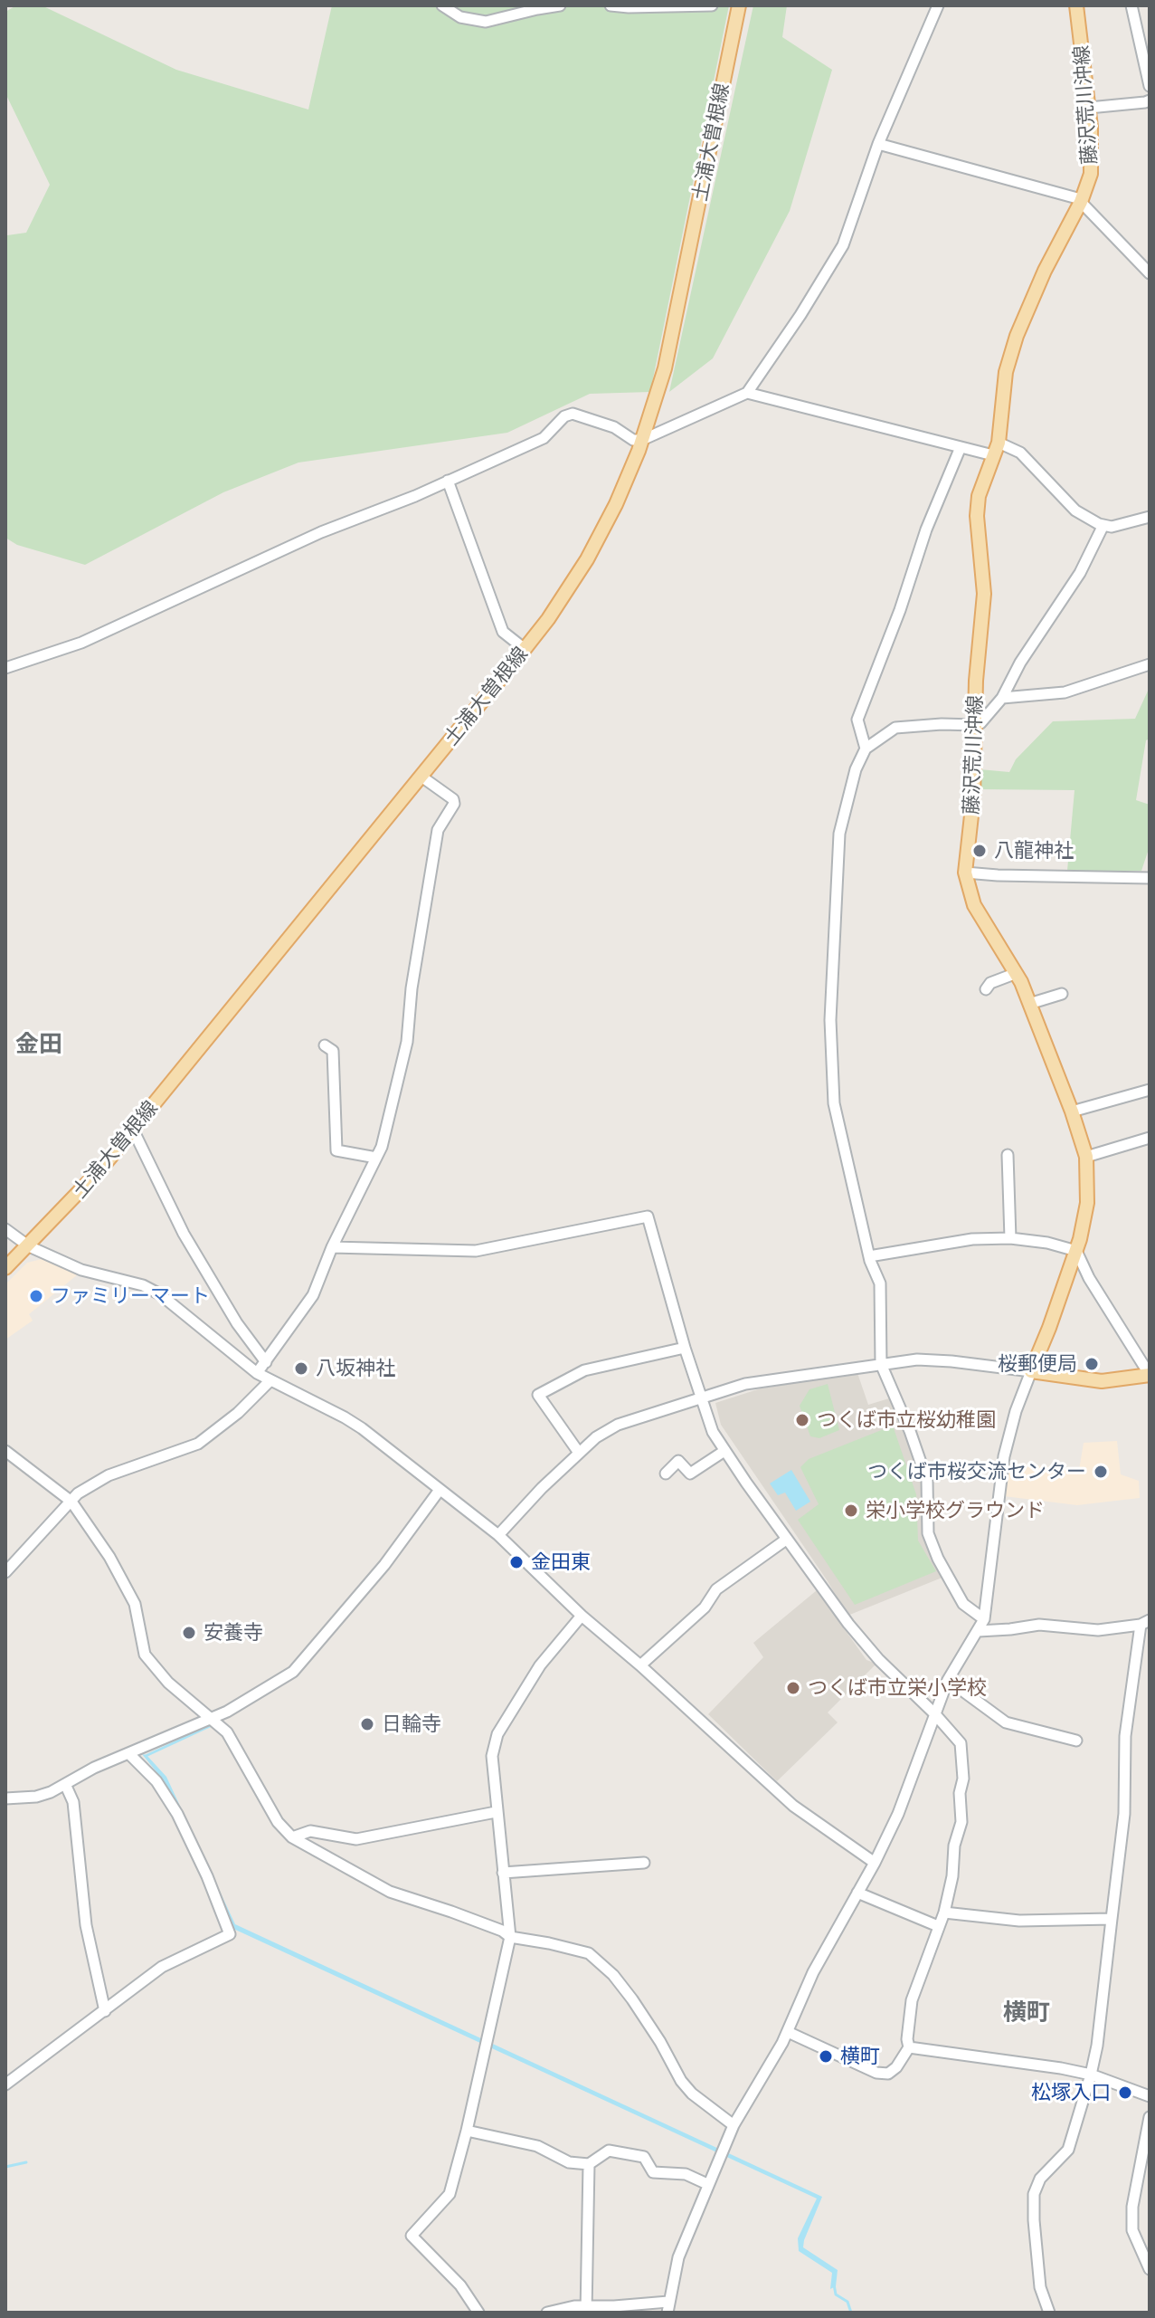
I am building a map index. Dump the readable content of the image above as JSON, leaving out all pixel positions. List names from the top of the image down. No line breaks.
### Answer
{"streets":{"main road":["藤沢荒川沖線","土浦大曽根線"]},"districts":["金田","横町"],"places":["八龍神社","ファミリーマート","桜郵便局","八坂神社","つくば市立桜幼稚園","つくば市桜交流センター","栄小学校グラウンド","金田東","安養寺","つくば市立栄小学校","日輪寺","横町","松塚入口"]}
